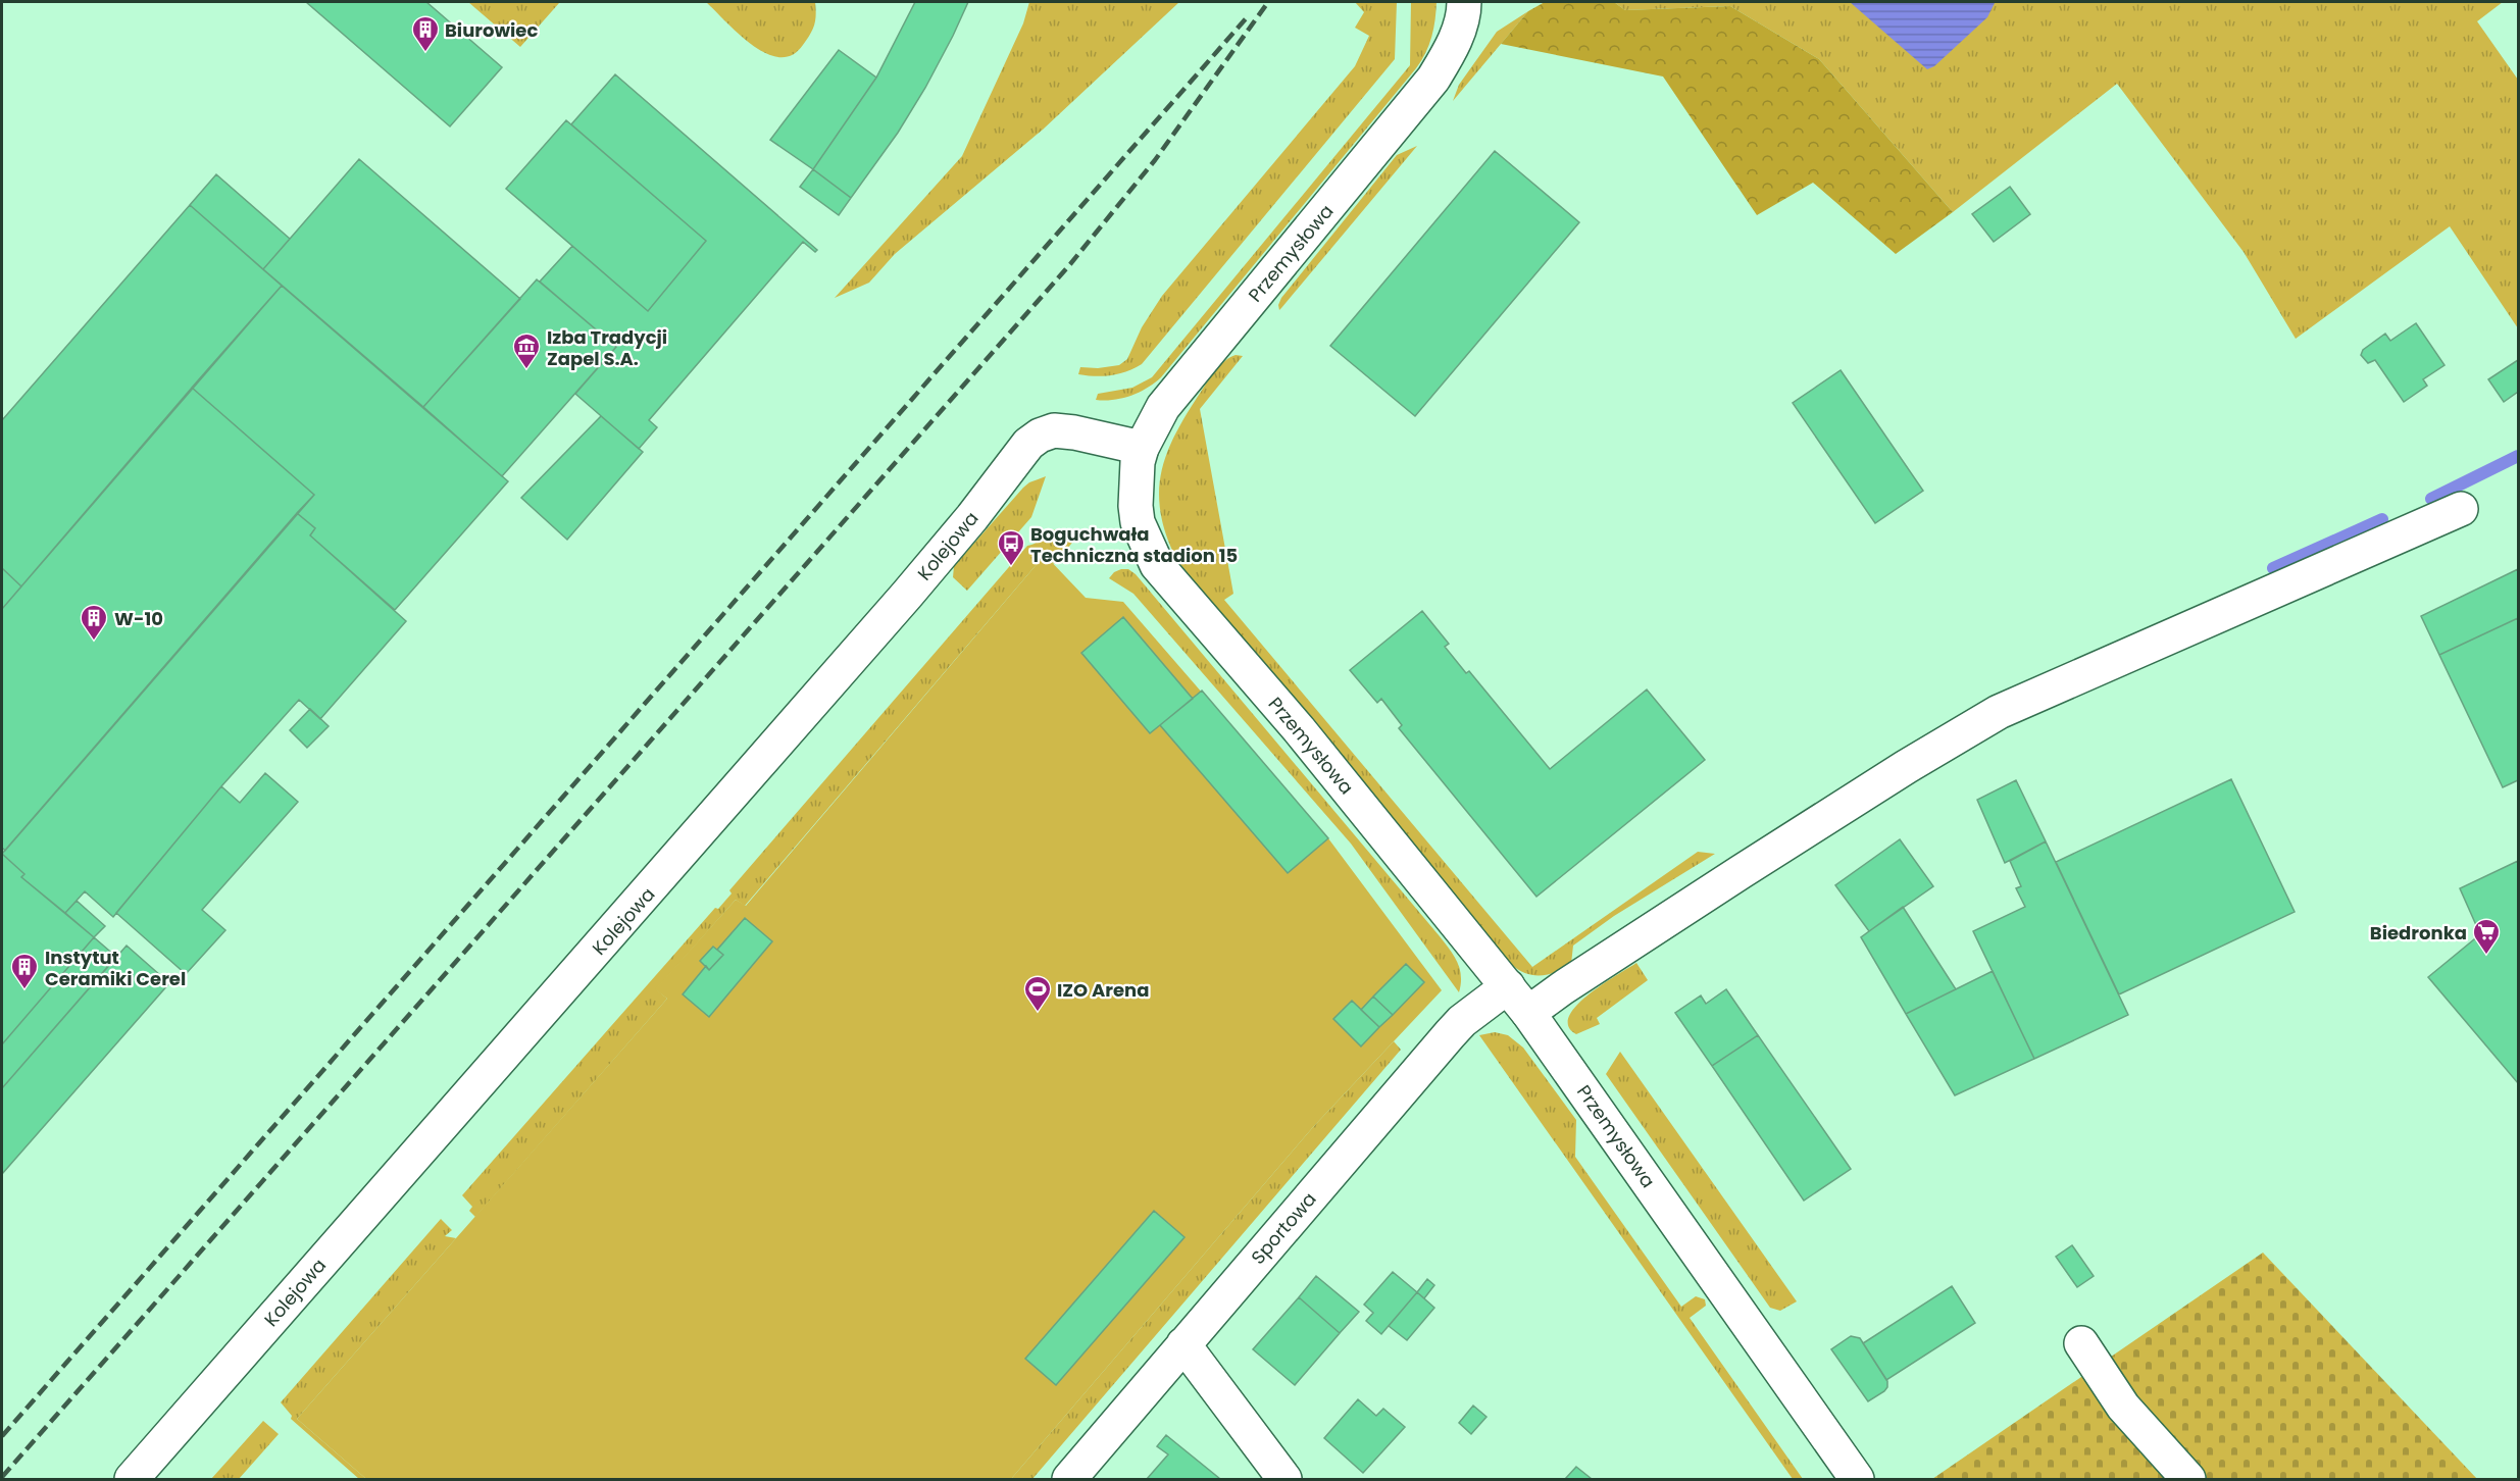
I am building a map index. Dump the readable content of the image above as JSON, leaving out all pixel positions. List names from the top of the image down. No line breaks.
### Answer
{"streets":{"street":["Przemysłowa","Kolejowa","Sportowa"]},"crossings":[["Przemysłowa","Kolejowa"],["Przemysłowa","Sportowa"]],"places":{"building":["Biurowiec","W-10","Instytut Ceramiki Cerel"],"museum":["Izba Tradycji Zapel S.A."],"bus stop":["Boguchwała Techniczna stadion 15"],"supermarket":["Biedronka"],"sports":["IZO Arena"]}}
